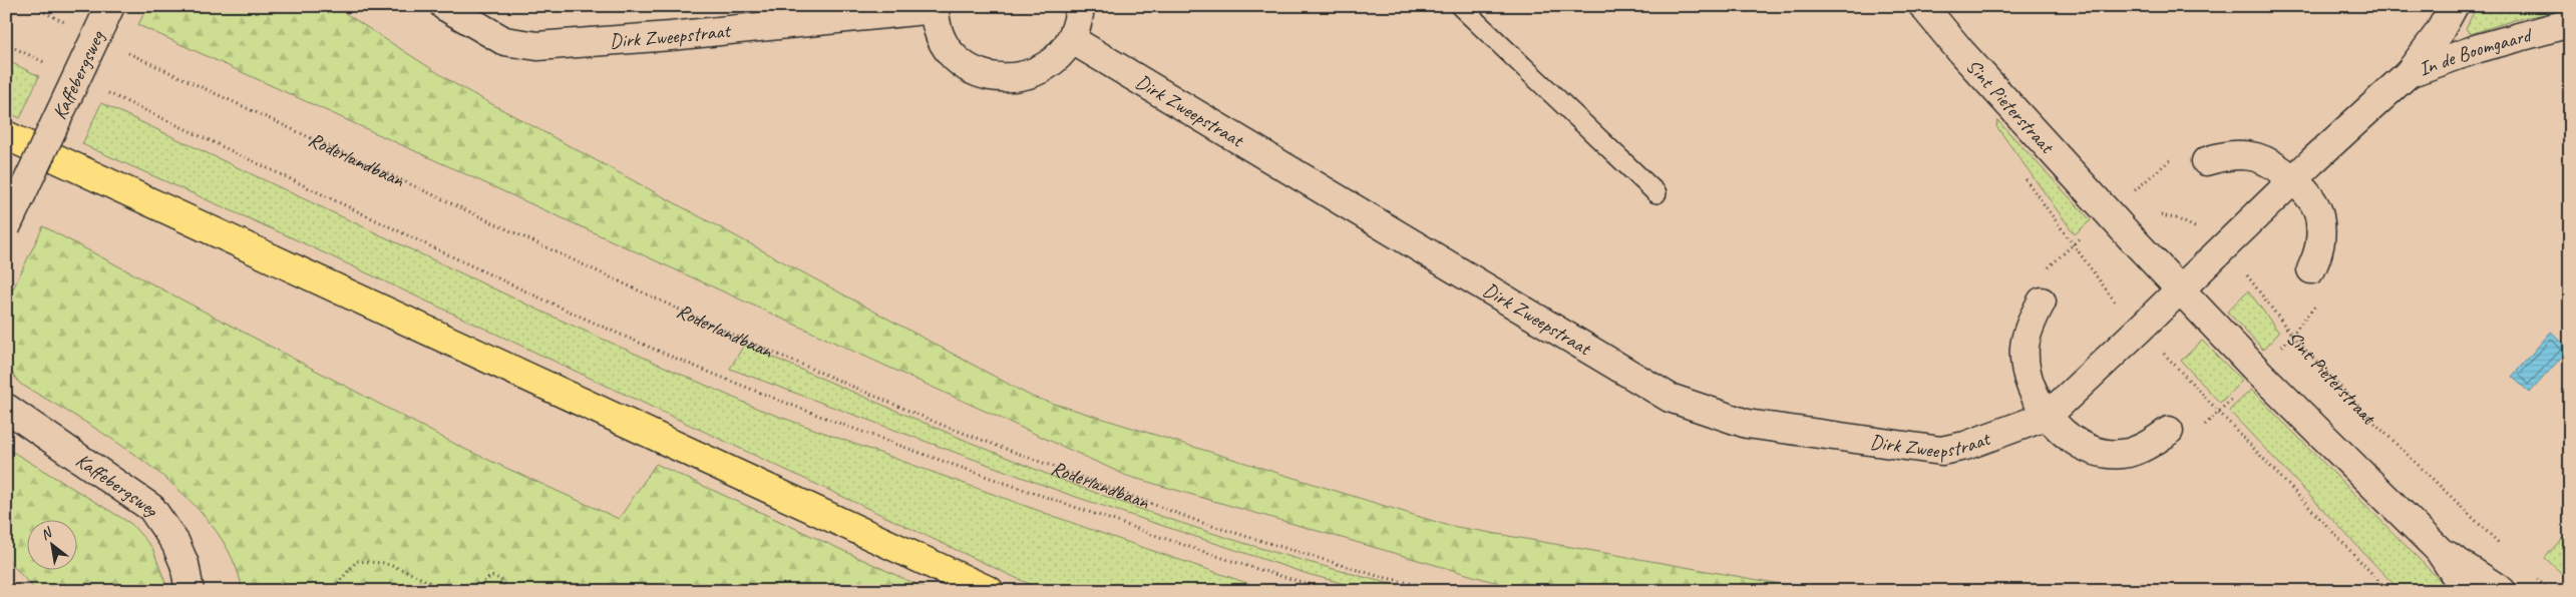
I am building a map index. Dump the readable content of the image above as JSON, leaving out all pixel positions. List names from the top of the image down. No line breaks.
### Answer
{"streets":{"street":["Dirk Zweepstraat","In de Boomgaard","Kaffebergsweg","Sint Pieterstraat"],"path":["Roderlandbaan"]},"crossings":[["Dirk Zweepstraat","In de Boomgaard"],["Dirk Zweepstraat","Sint Pieterstraat"],["In de Boomgaard","Sint Pieterstraat"]],"north":"top left"}
